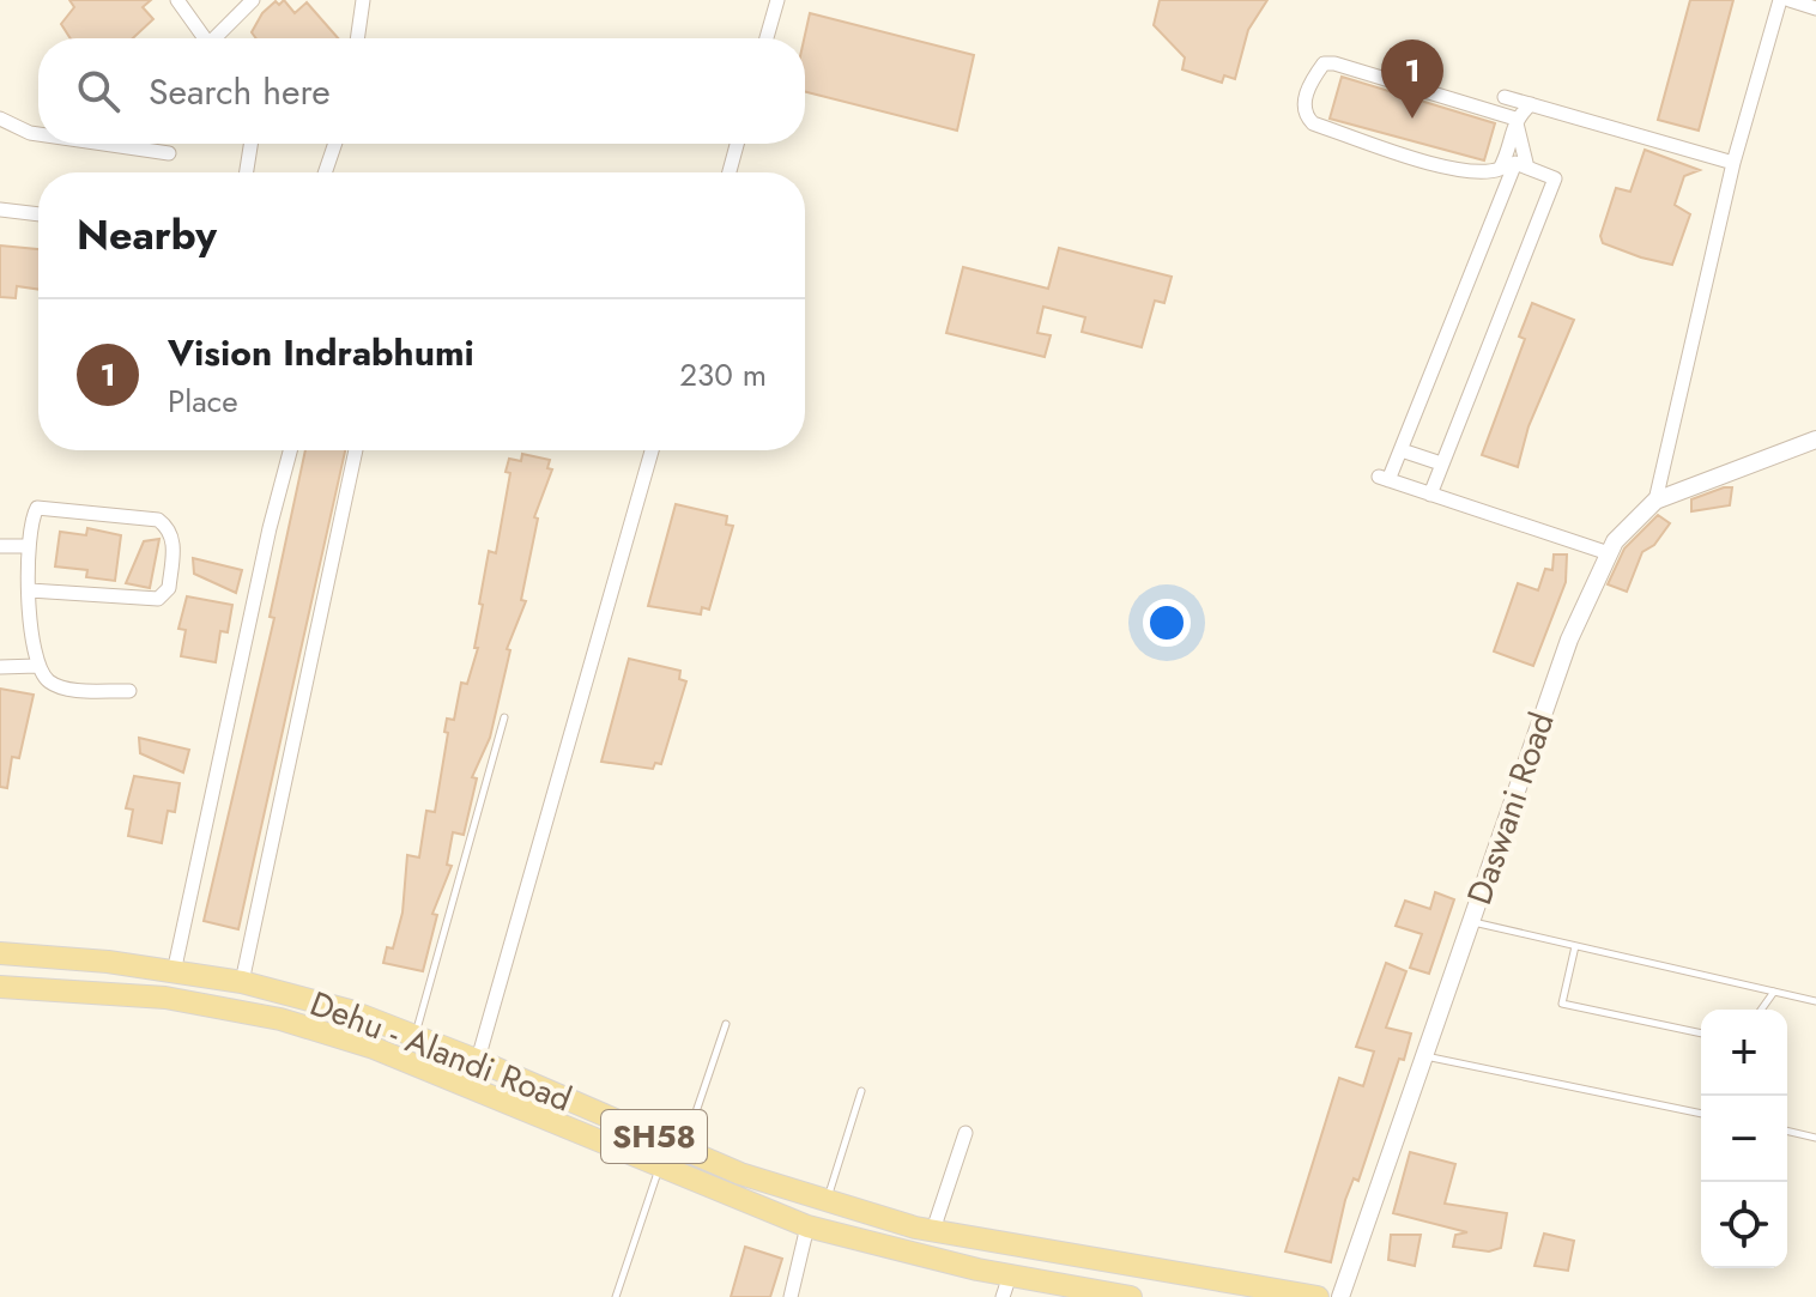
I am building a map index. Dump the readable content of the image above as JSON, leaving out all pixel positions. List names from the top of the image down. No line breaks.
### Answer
{"streets":{"main road":["Dehu - Alandi Road","SH58"],"street":["Daswani Road"]},"page":{"search":"Search here","pins":"1","heading":"Nearby","list":[{"mark":"1","name":"Vision Indrabhumi","note":"Place","value":"230 m"}],"map_buttons":["+","−"]}}
